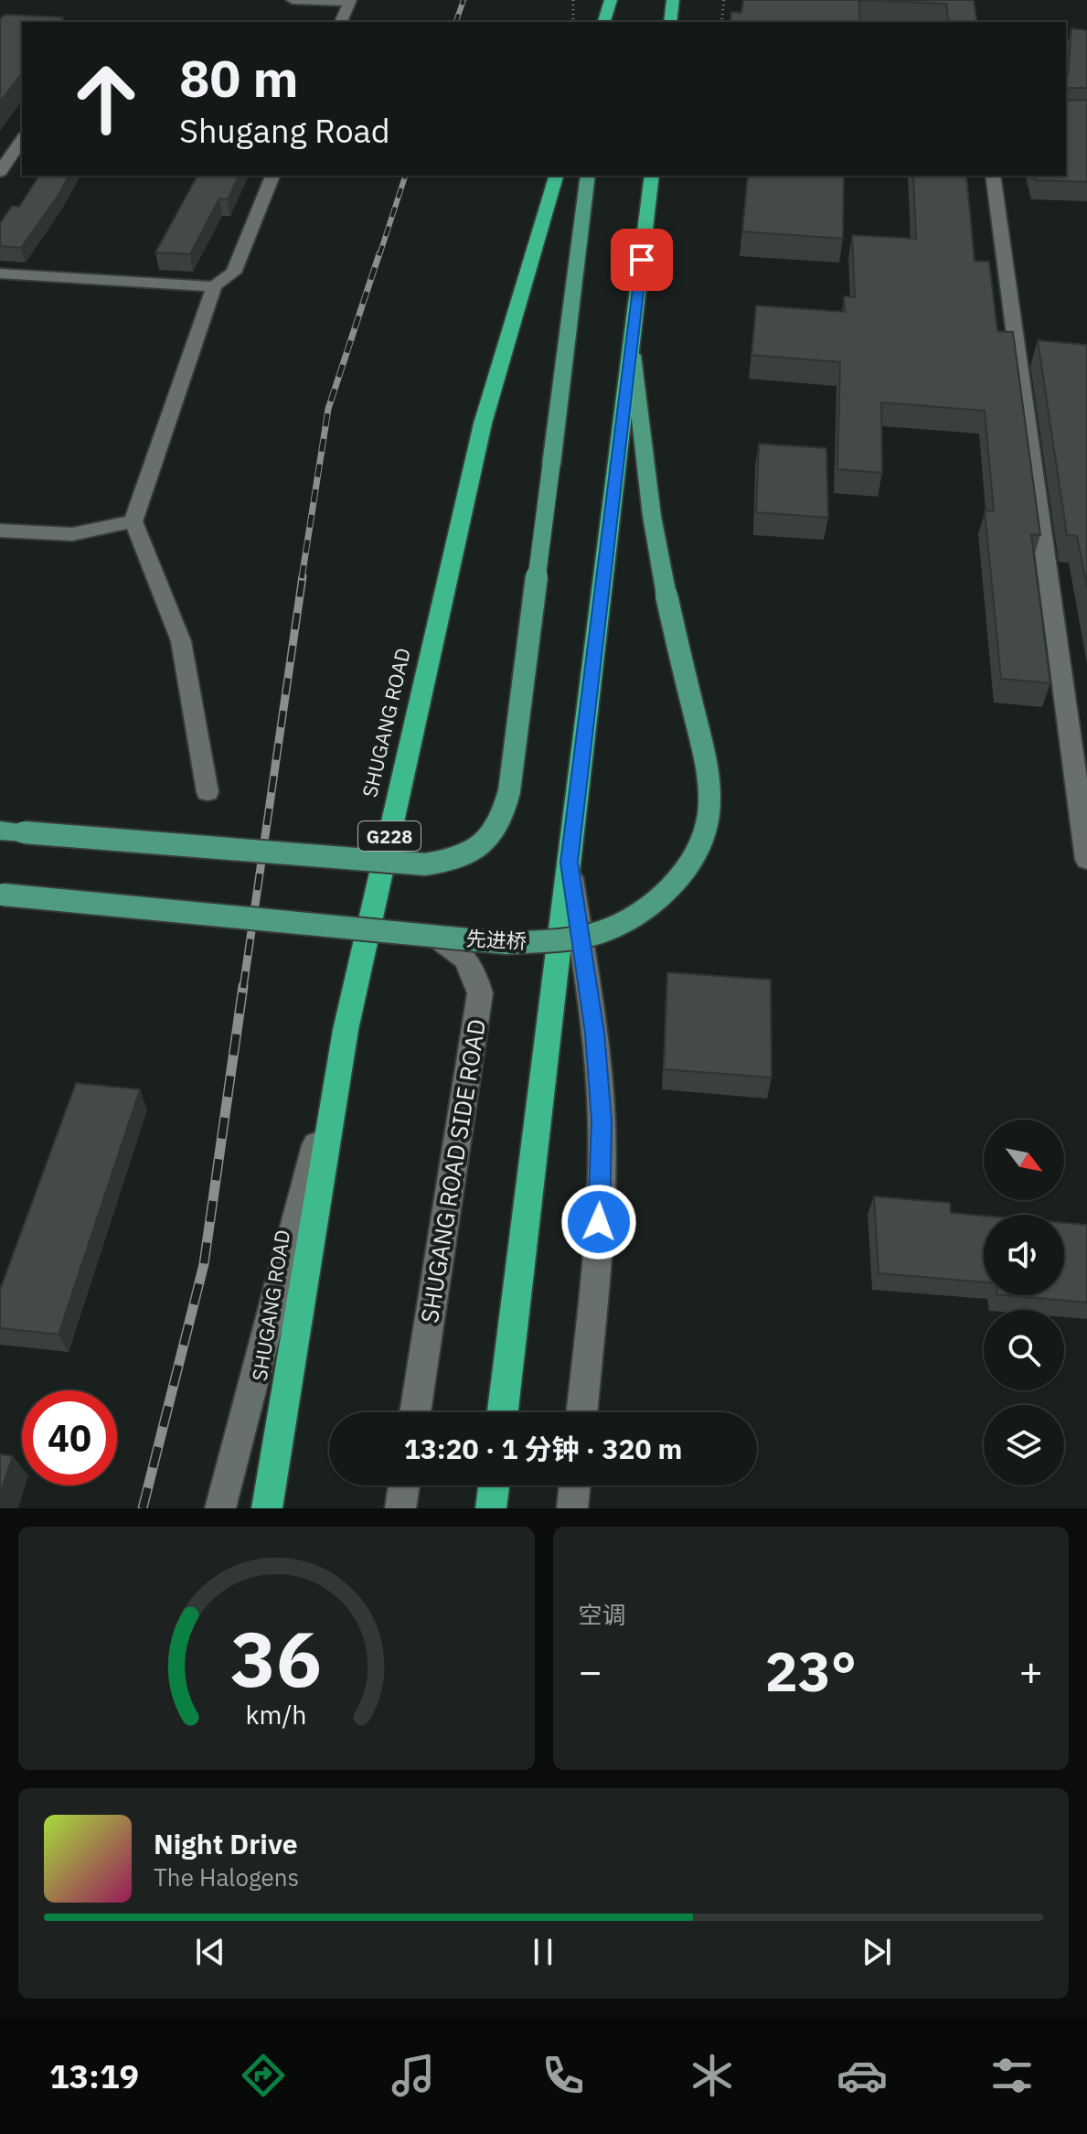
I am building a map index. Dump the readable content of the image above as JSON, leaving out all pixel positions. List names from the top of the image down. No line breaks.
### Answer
{"streets":{"highway":["SHUGANG ROAD","G228"],"main road":["先进桥"],"street":["SHUGANG ROAD SIDE ROAD"]},"crossings":[["先进桥","SHUGANG ROAD SIDE ROAD"]],"north":"bottom right","page":{"turn":["80 m","Shugang Road"],"limit":"40","trip":"13:20 · 1 分钟 · 320 m","tile":"空调","heat":["−","23°","+"],"song":["Night Drive","The Halogens"],"tabs":"13:19","gauge":["36","km/h"]}}
